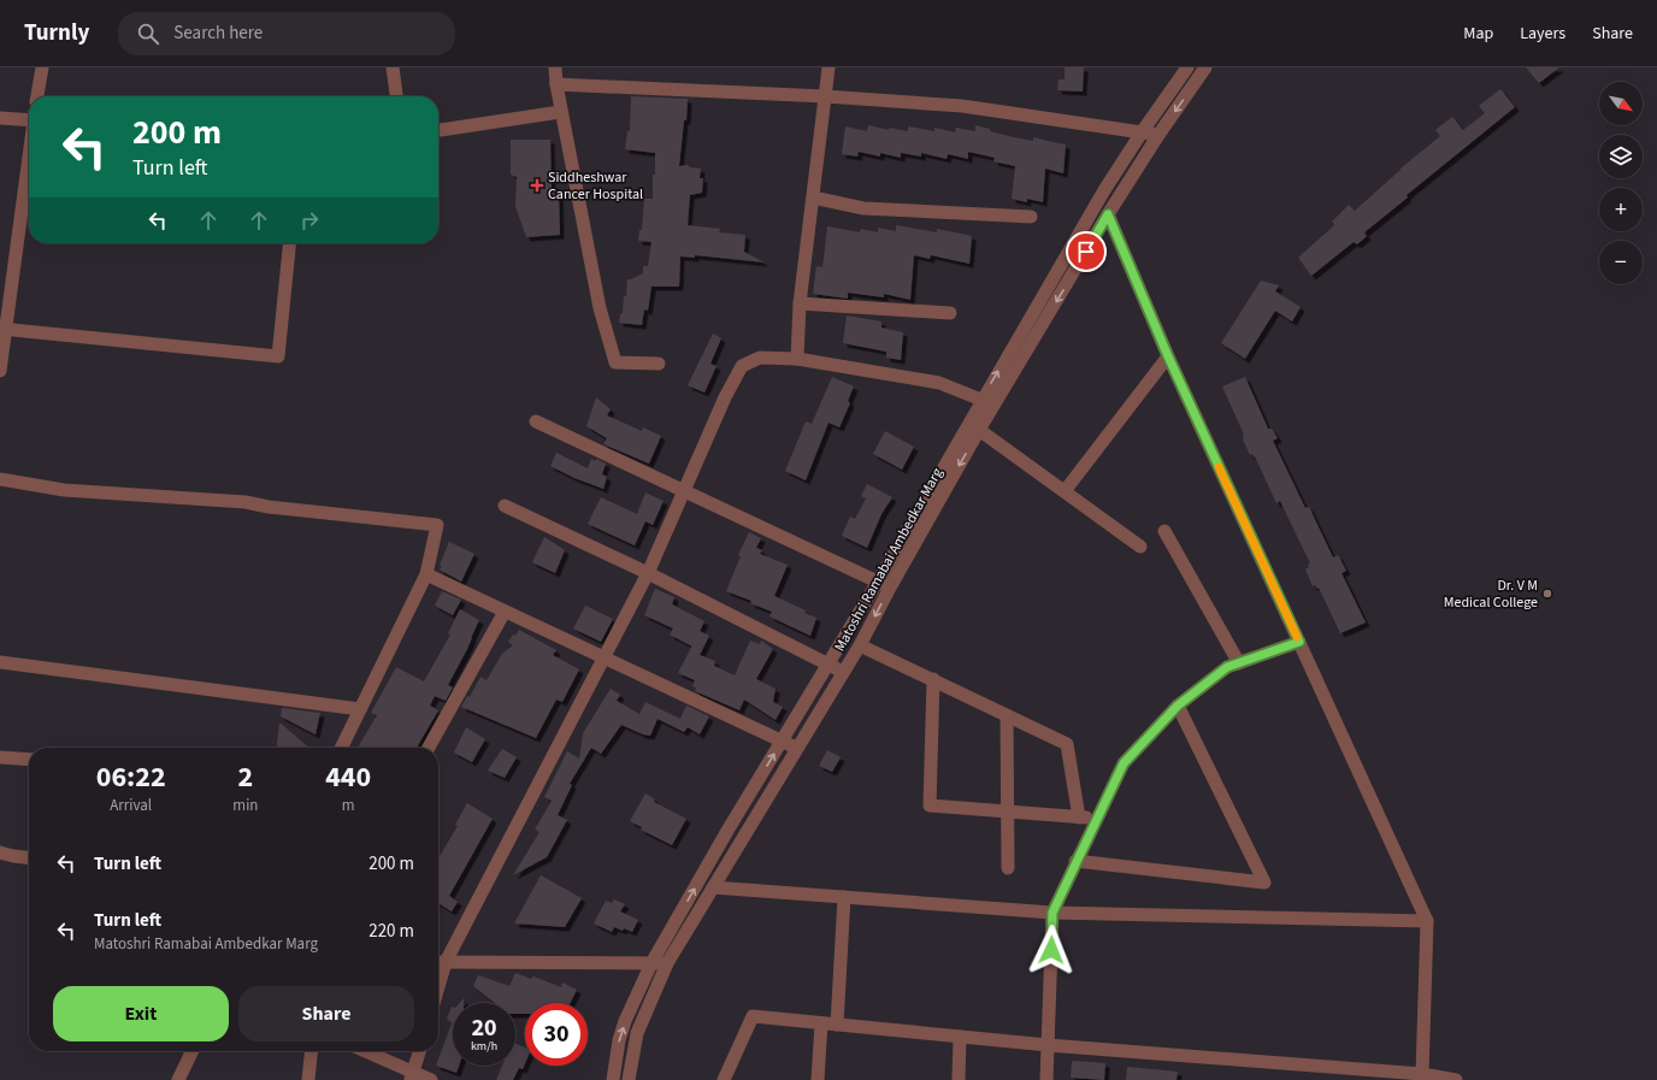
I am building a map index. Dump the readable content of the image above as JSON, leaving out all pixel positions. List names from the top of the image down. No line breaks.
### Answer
{"streets":{"street":["Matoshri Ramabai Ambedkar Marg"]},"places":{"health":["Siddheshwar Cancer Hospital"],"other":["Dr. V M Medical College"]},"north":"bottom right","page":{"header":"Turnly","search":"Search here","nav":["Map","Layers","Share"],"map_buttons":["+","−"],"turn":["200 m","Turn left"],"eta":["06:22","Arrival","2","min","440","m"],"list":[{"name":"Turn left","value":"200 m"},{"name":"Turn left","note":"Matoshri Ramabai Ambedkar Marg","value":"220 m"}],"buttons":["Exit","Share"],"speed":"20 km/h","limit":"30"}}
